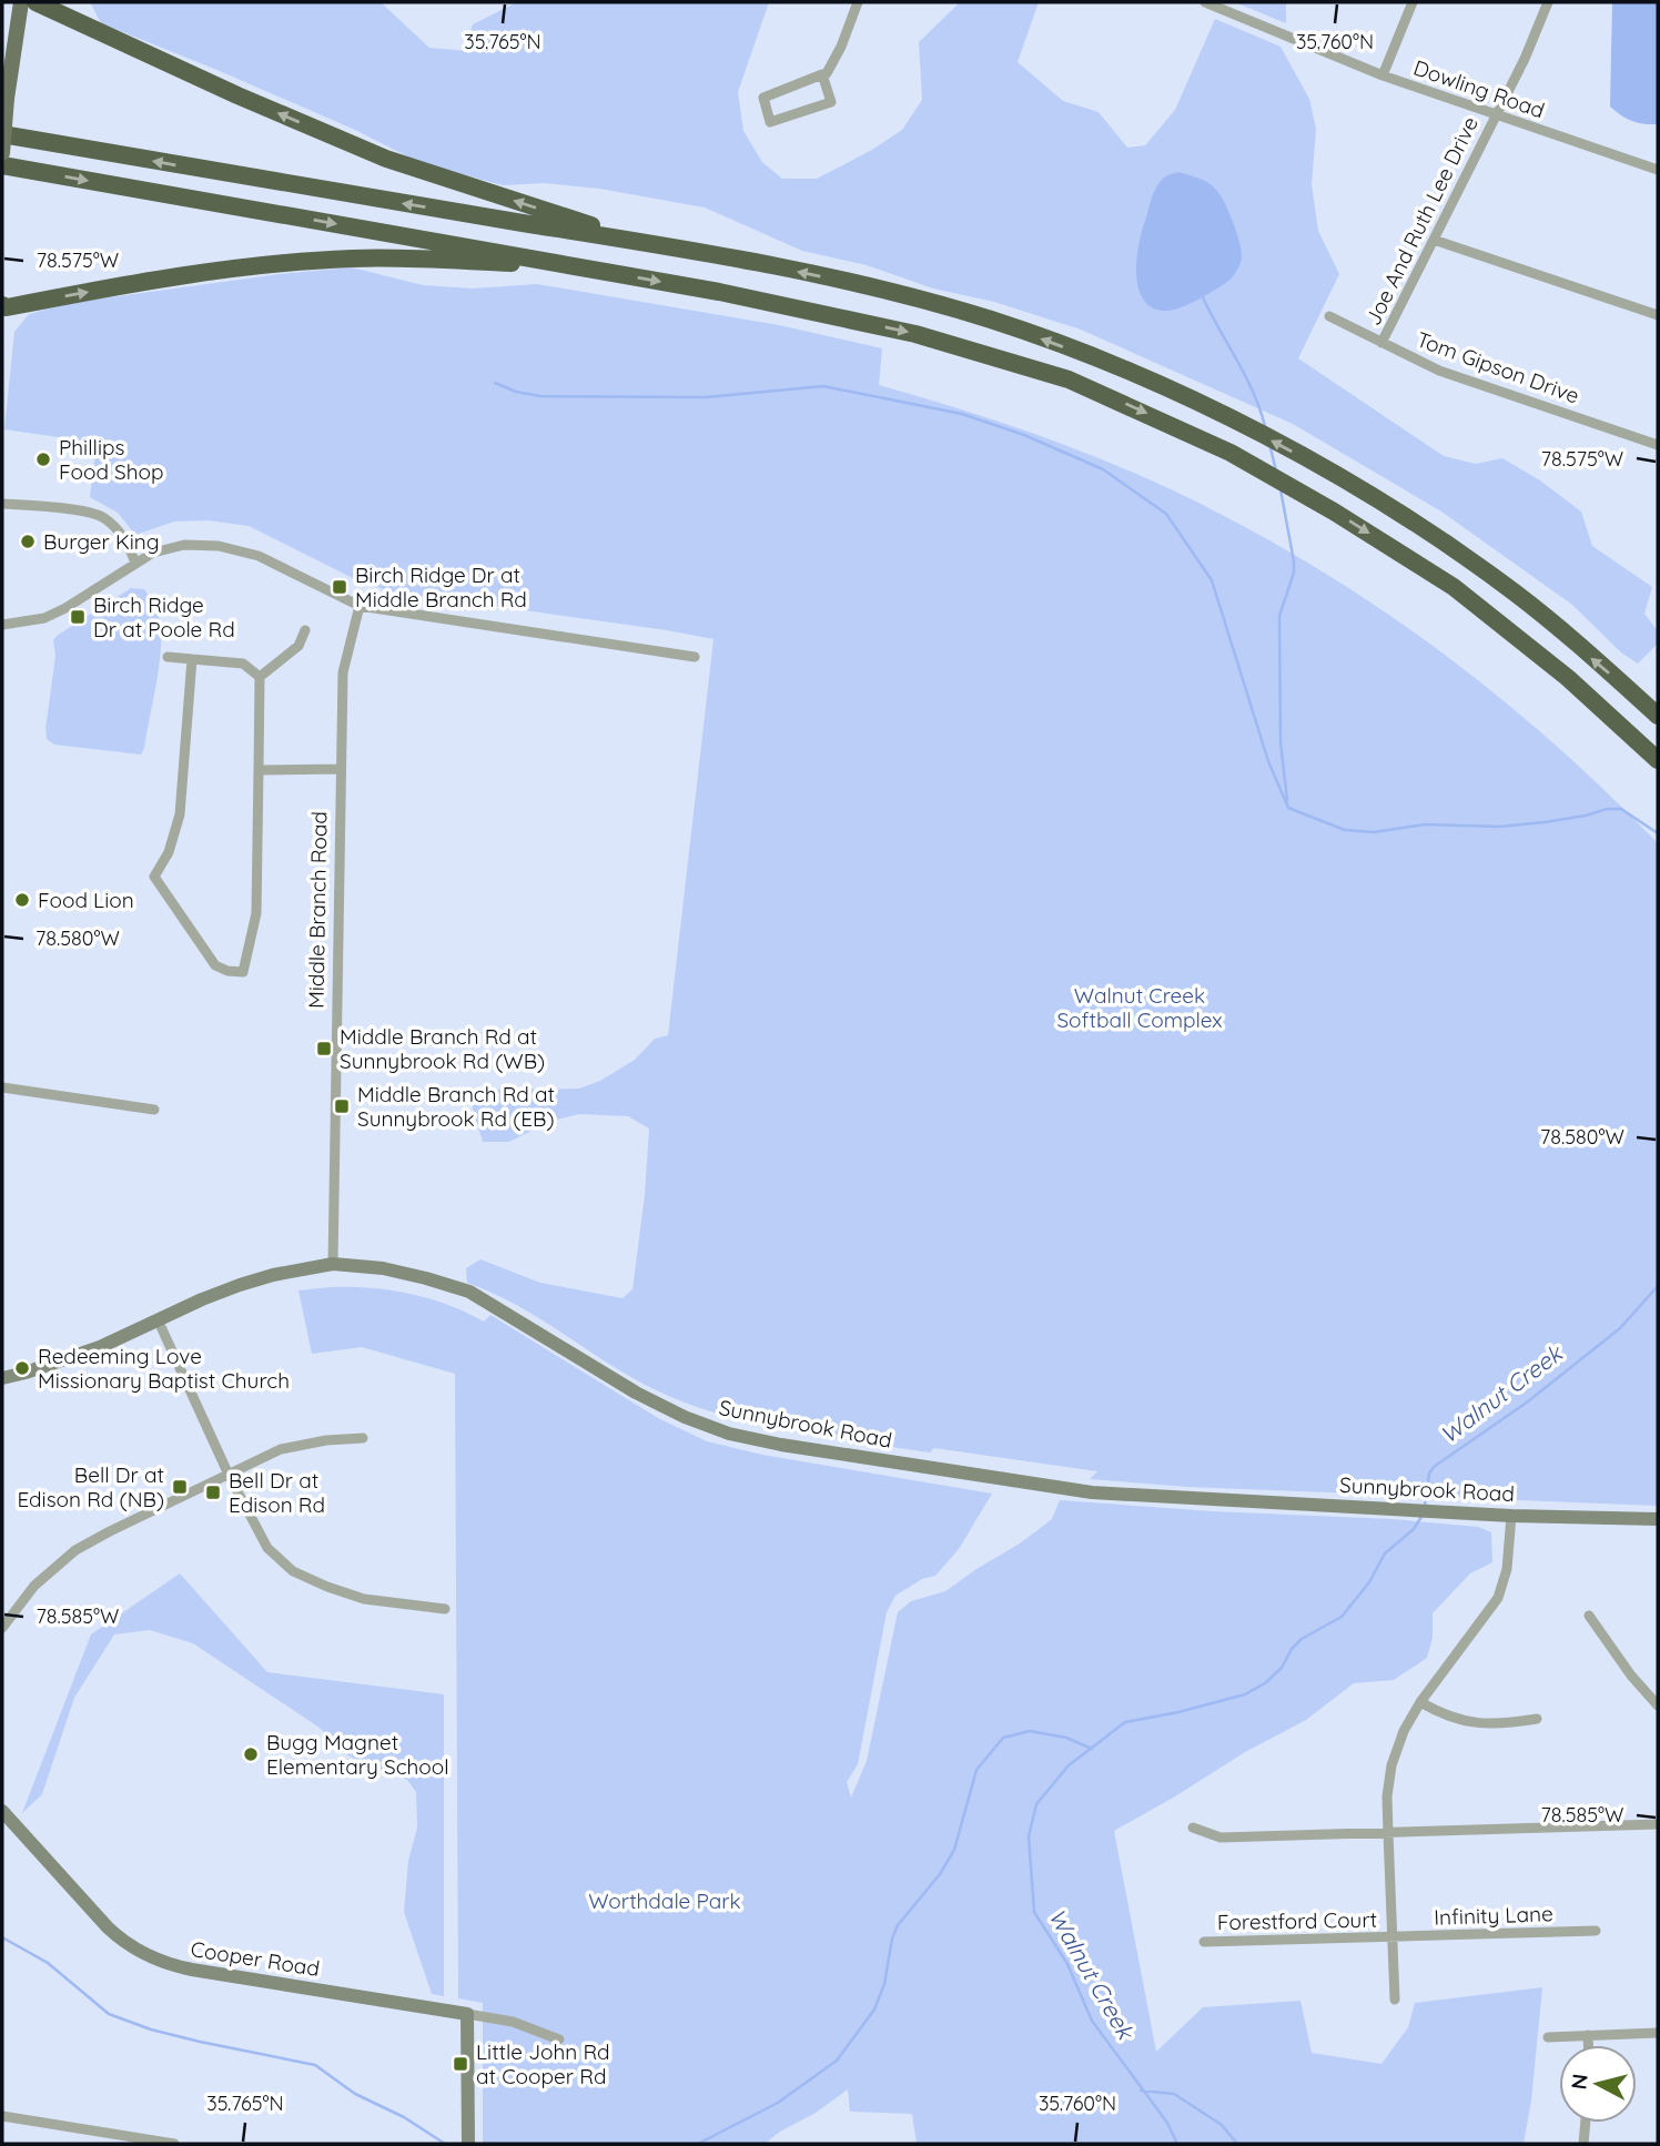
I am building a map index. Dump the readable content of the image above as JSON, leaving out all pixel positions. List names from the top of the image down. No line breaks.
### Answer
{"streets":{"main road":["Sunnybrook Road","Cooper Road"],"street":["Dowling Road","Joe And Ruth Lee Drive","Tom Gipson Drive","Middle Branch Road","Infinity Lane","Forestford Court"]},"crossings":[["Dowling Road","Joe And Ruth Lee Drive"],["Joe And Ruth Lee Drive","Tom Gipson Drive"],["Middle Branch Road","Sunnybrook Road"],["Infinity Lane","Forestford Court"]],"water":["Walnut Creek"],"parks":["Walnut Creek Softball Complex","Worthdale Park"],"places":{"other":["Phillips Food Shop","Burger King","Food Lion","Redeeming Love Missionary Baptist Church","Bugg Magnet Elementary School"],"transit":["Birch Ridge Dr at Middle Branch Rd","Birch Ridge Dr at Poole Rd","Middle Branch Rd at Sunnybrook Rd (WB)","Middle Branch Rd at Sunnybrook Rd (EB)","Bell Dr at Edison Rd (NB)","Bell Dr at Edison Rd","Little John Rd at Cooper Rd"]},"north":"left","coordinates":["35.765°N","35.760°N","78.575°W","78.580°W","78.585°W"]}
